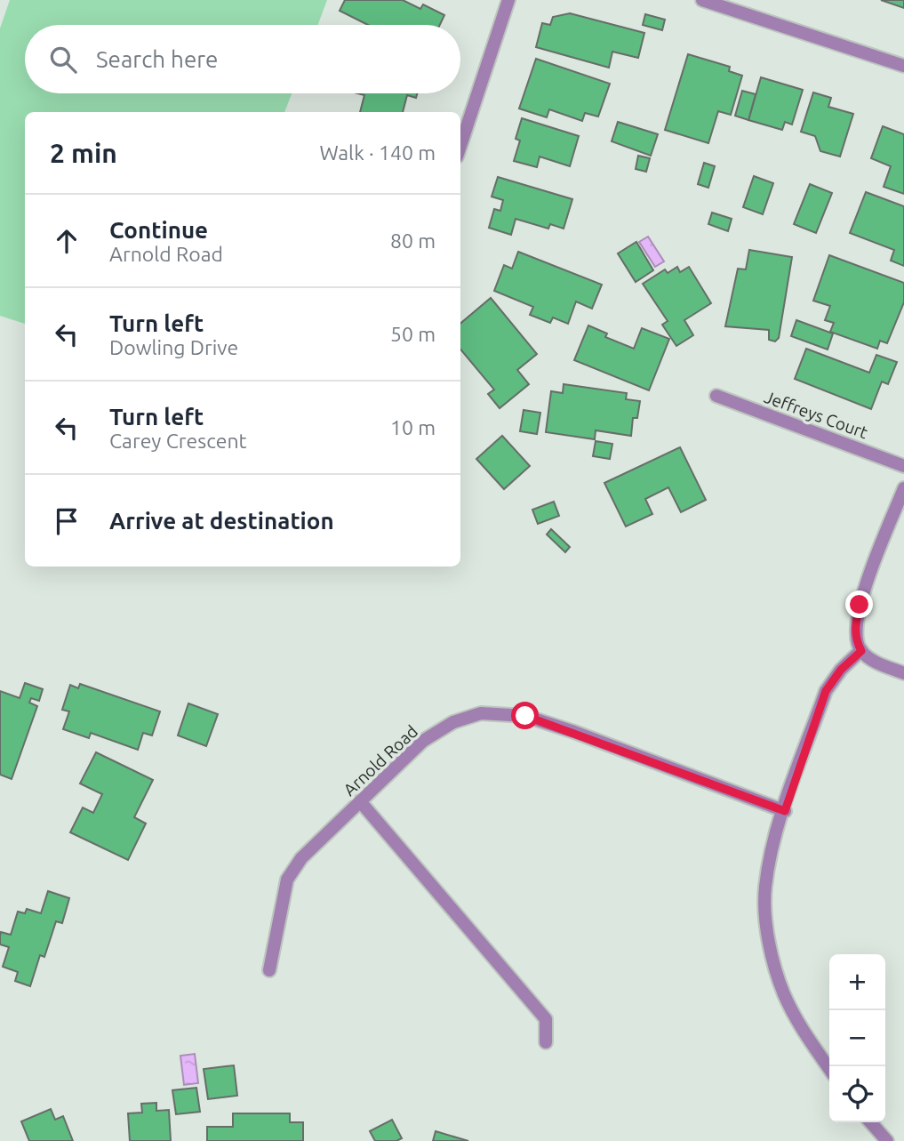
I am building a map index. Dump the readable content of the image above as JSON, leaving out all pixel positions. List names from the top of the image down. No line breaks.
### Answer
{"streets":{"street":["Jeffreys Court","Arnold Road"]},"page":{"search":"Search here","heading":["2 min","Walk · 140 m"],"list":[["Continue","Arnold Road","80 m"],["Turn left","Dowling Drive","50 m"],["Turn left","Carey Crescent","10 m"],"Arrive at destination"],"map_buttons":["+","−"]}}
